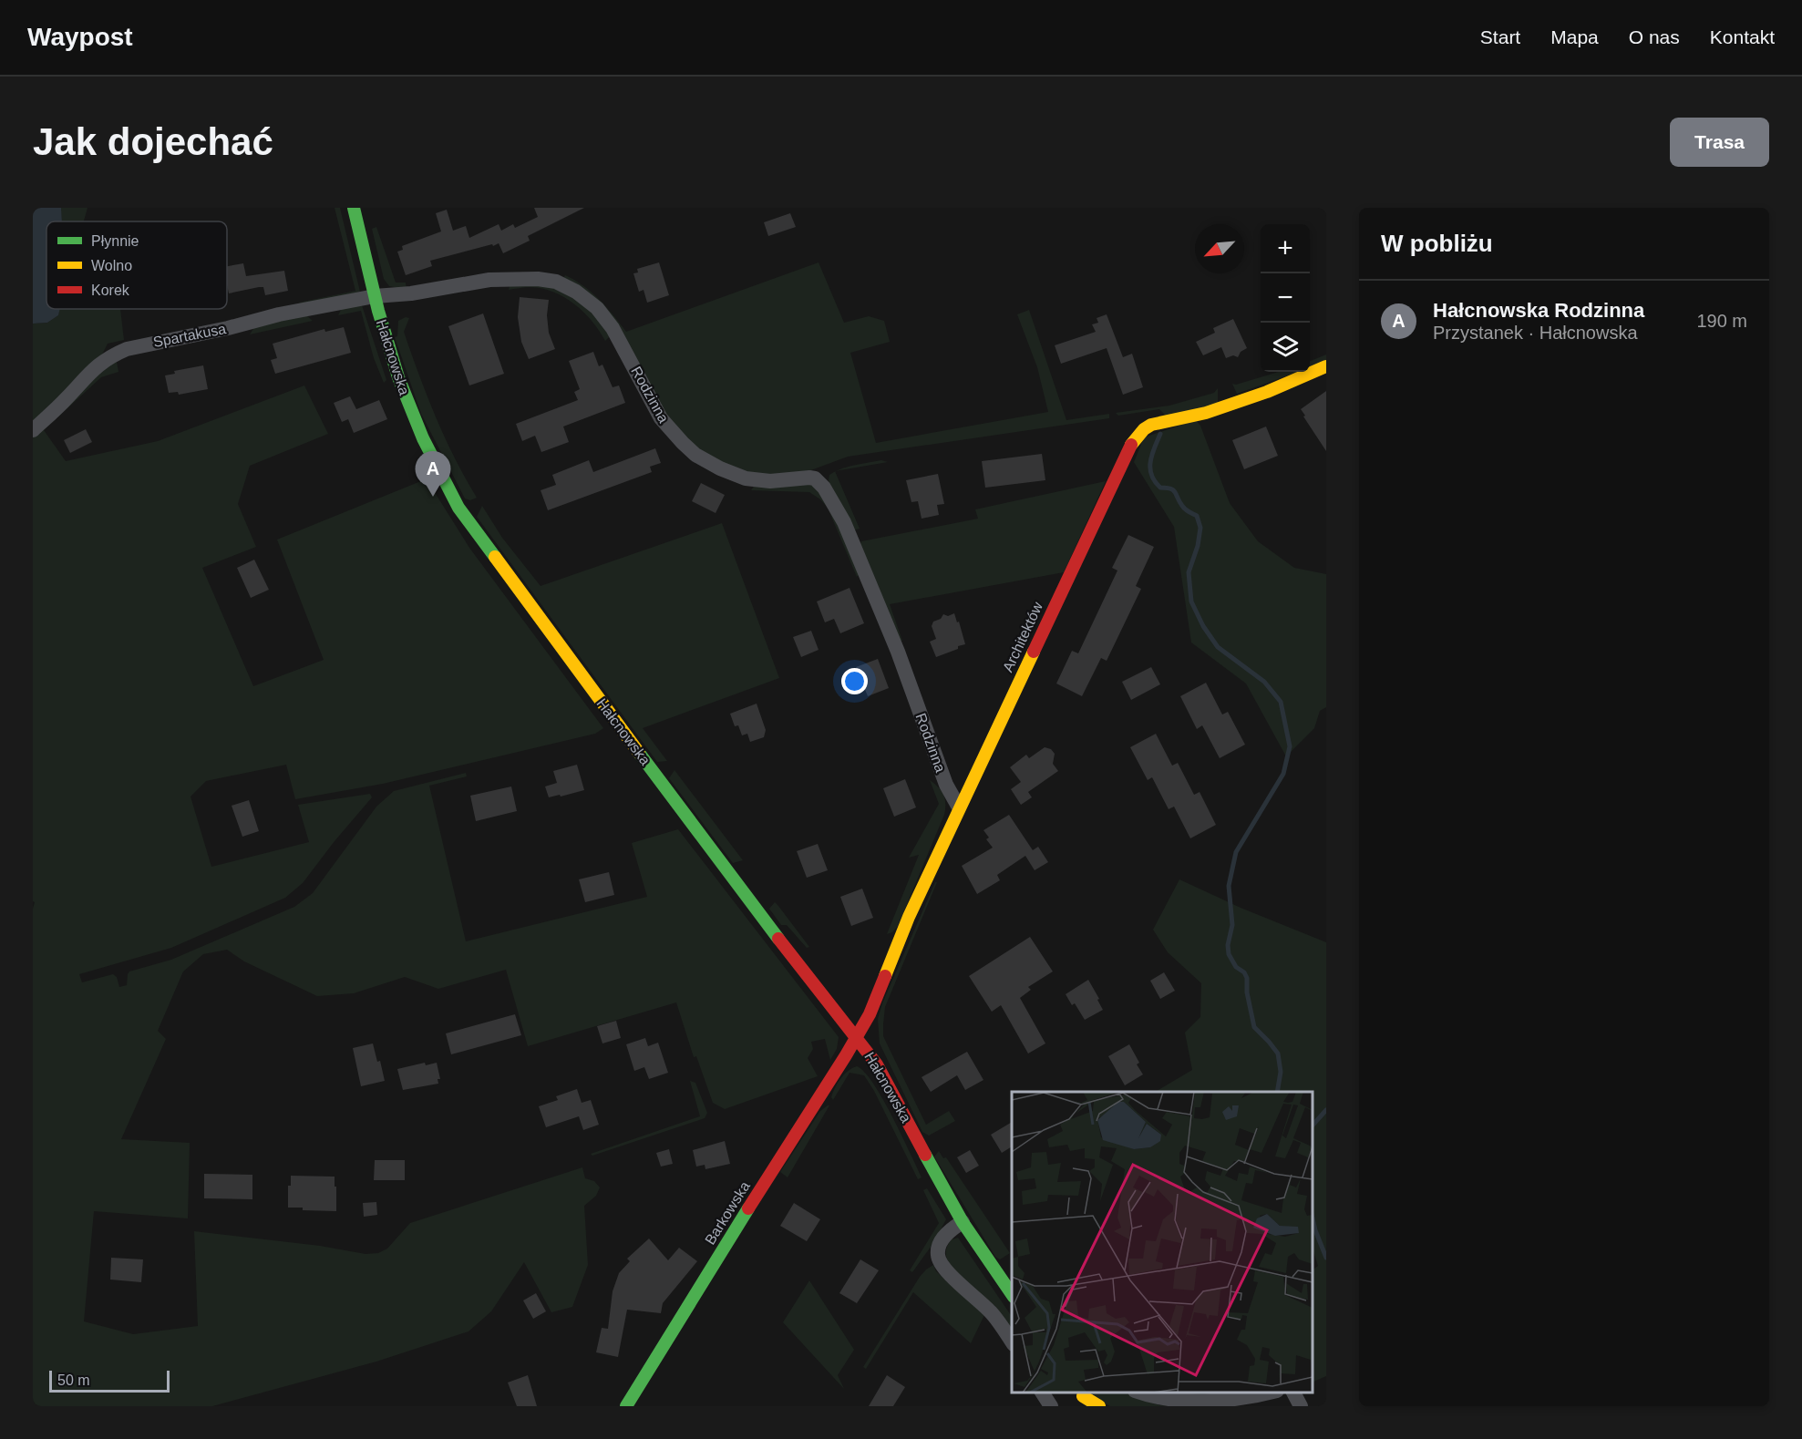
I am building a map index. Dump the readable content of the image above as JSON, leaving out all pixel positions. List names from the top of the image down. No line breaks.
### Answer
{"streets":{"street":["Spartakusa","Hałcnowska","Rodzinna","Architektów","Barkowska"]},"crossings":[["Spartakusa","Hałcnowska"],["Spartakusa","Rodzinna"],["Hałcnowska","Rodzinna"],["Hałcnowska","Architektów"],["Hałcnowska","Barkowska"],["Rodzinna","Architektów"],["Architektów","Barkowska"]],"legend":["Płynnie","Wolno","Korek"],"scale_bar":"50 m","north":"bottom left","page":{"header":"Waypost","nav":["Start","Mapa","O nas","Kontakt"],"buttons":"Trasa","title":"Jak dojechać","heading":"W pobliżu","map_buttons":["+","−"],"list":[{"mark":"A","name":"Hałcnowska Rodzinna","note":"Przystanek · Hałcnowska","value":"190 m"}],"pins":"A","scale":"50 m"}}
